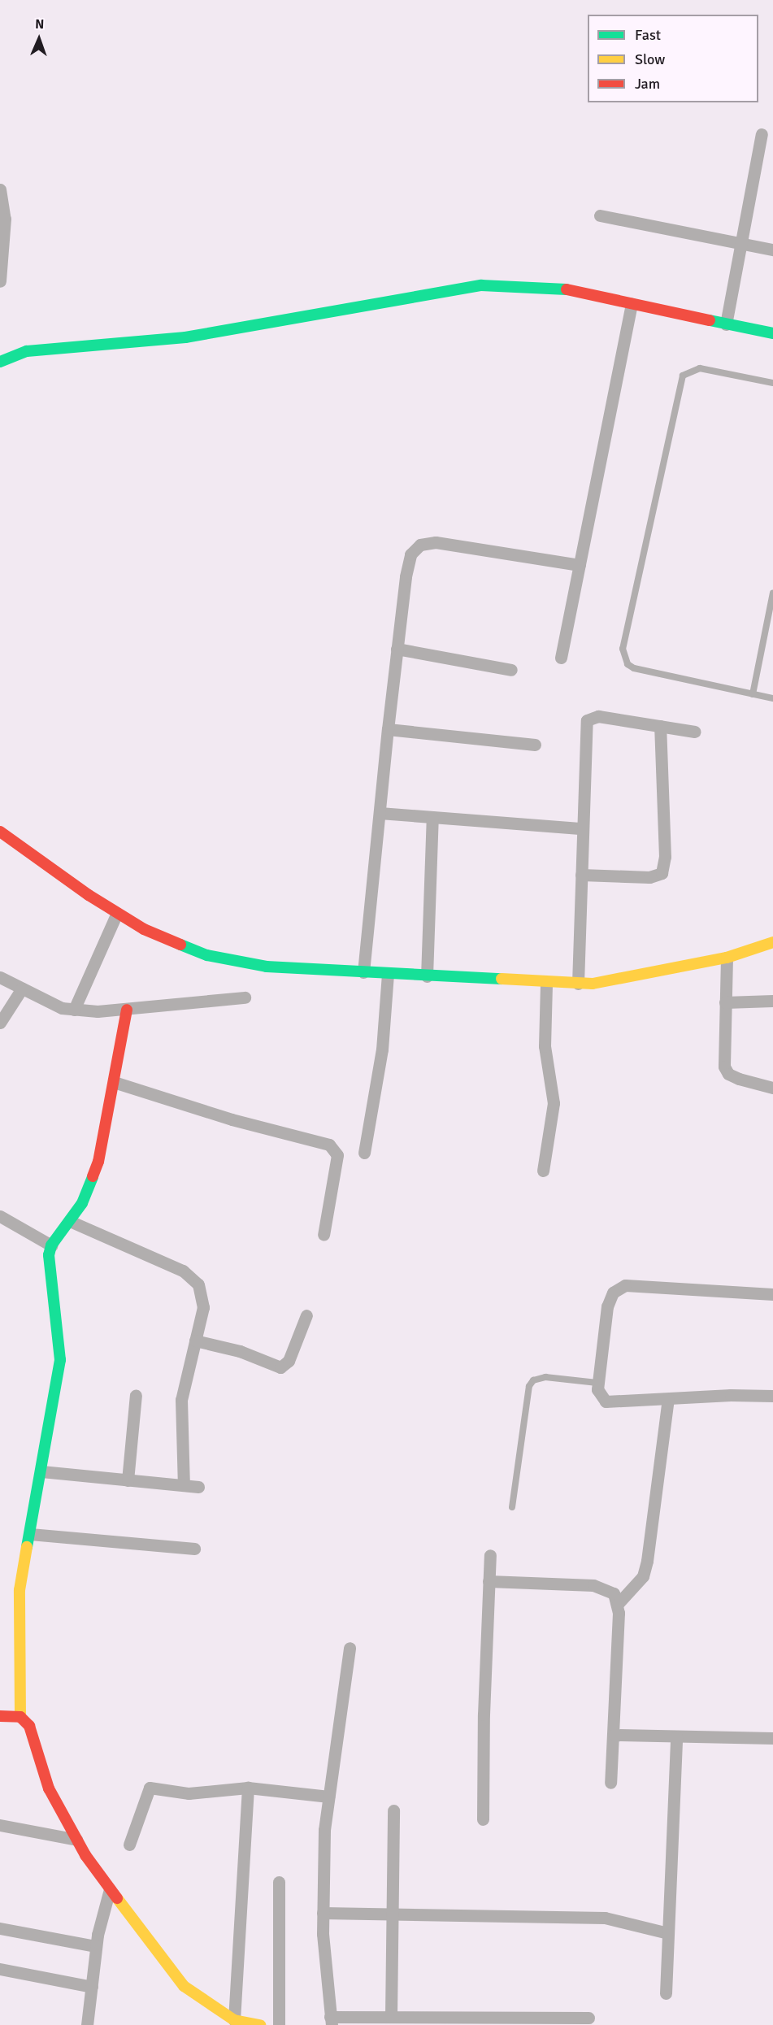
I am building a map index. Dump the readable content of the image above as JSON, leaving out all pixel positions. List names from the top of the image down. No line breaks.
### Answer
{"legend":["Fast","Slow","Jam"],"north":"top"}
